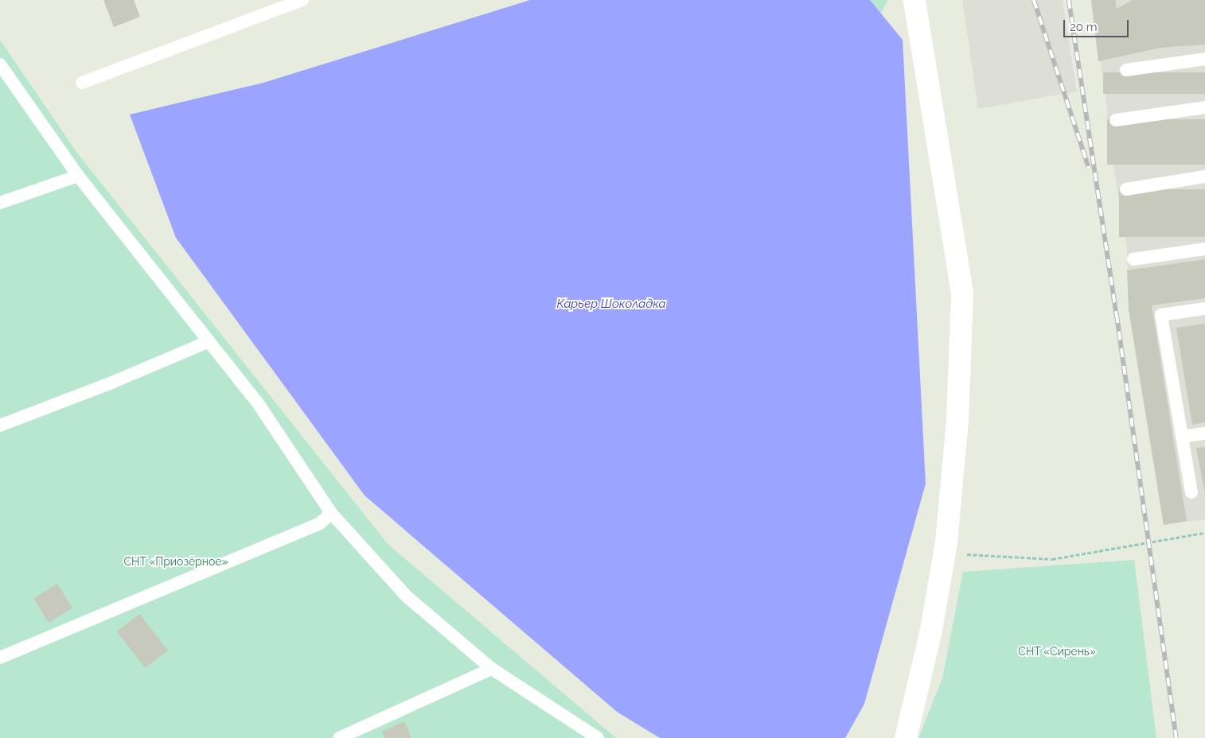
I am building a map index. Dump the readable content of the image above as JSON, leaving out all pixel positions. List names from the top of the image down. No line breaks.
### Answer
{"water":["Карьер Шоколадка"],"parks":["СНТ «Приозёрное»","СНТ «Сирень»"],"scale_bar":"20 m"}
